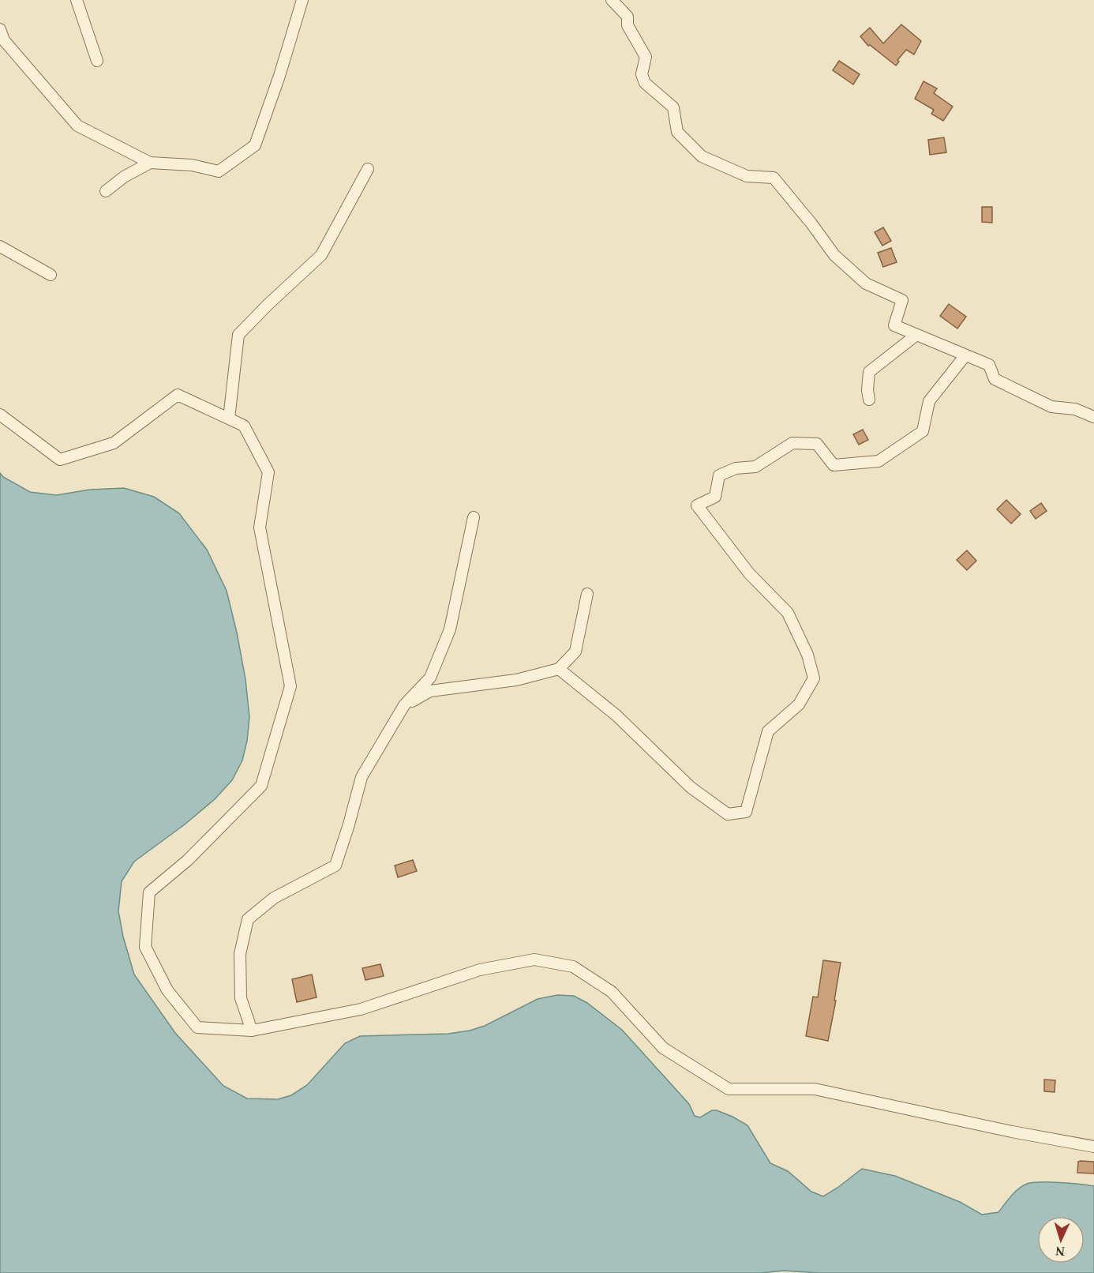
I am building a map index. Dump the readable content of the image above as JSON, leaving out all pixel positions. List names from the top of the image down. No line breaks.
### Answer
{"north":"bottom"}
